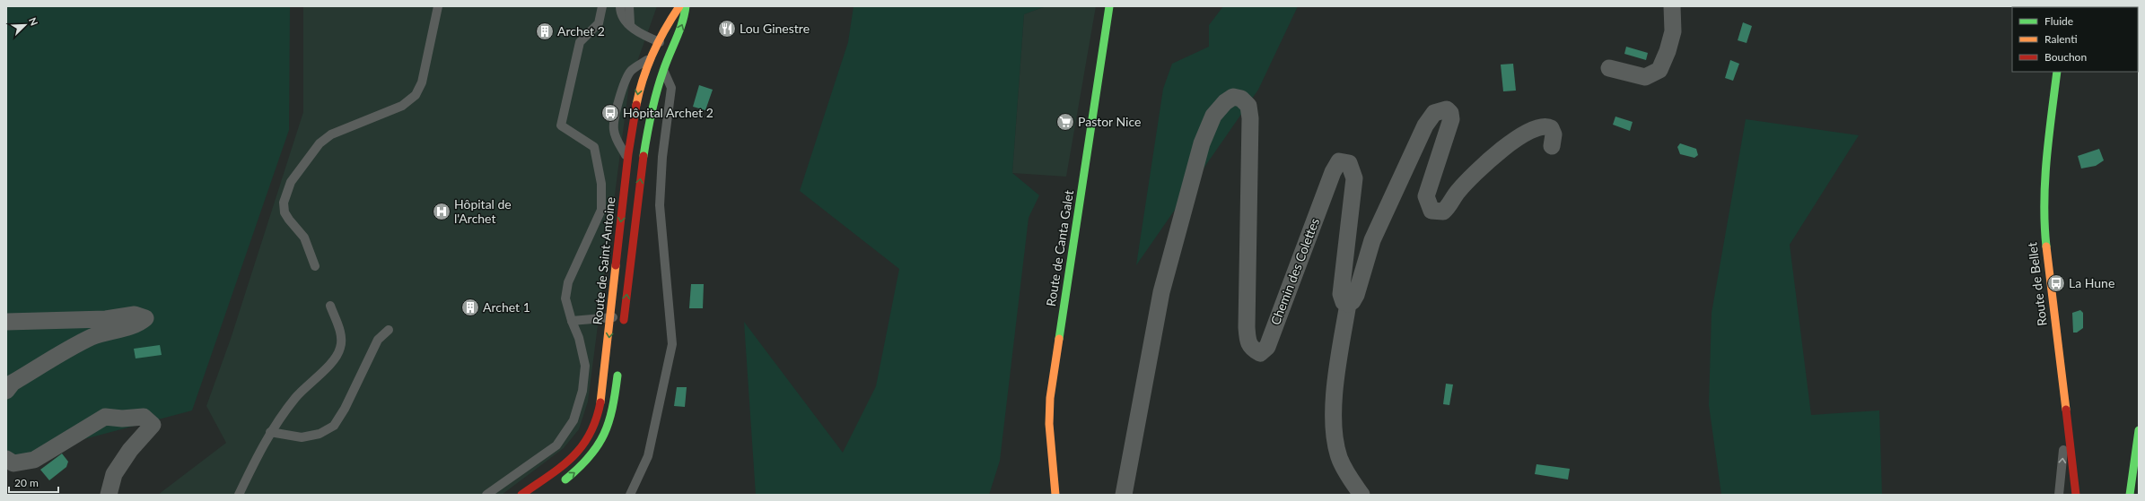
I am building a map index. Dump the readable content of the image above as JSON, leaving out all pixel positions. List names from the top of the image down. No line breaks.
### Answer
{"streets":{"street":["Route de Canta Galet","Route de Saint-Antoine","Chemin des Colettes","Route de Bellet"]},"places":{"restaurant":["Lou Ginestre"],"building":["Archet 2","Archet 1"],"bus stop":["Hôpital Archet 2","La Hune"],"supermarket":["Pastor Nice"],"hospital":["Hôpital de l'Archet"]},"legend":["Fluide","Ralenti","Bouchon"],"scale_bar":"20 m","north":"top right"}
